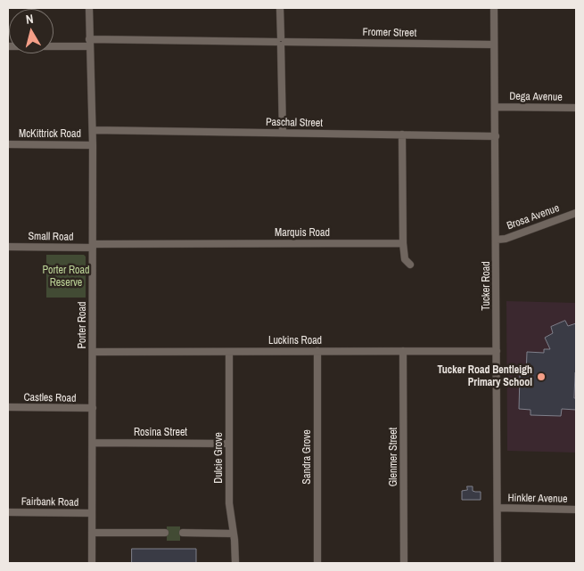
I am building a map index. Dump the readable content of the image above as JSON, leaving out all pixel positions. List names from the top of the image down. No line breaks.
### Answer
{"streets":{"street":["Fromer Street","Dega Avenue","Paschal Street","McKittrick Road","Brosa Avenue","Marquis Road","Small Road","Tucker Road","Porter Road","Luckins Road","Castles Road","Rosina Street","Sandra Grove","Glenmer Street","Dulcie Grove","Hinkler Avenue","Fairbank Road"]},"crossings":[["Fromer Street","Tucker Road"],["Fromer Street","Porter Road"],["Dega Avenue","Tucker Road"],["Paschal Street","Tucker Road"],["Paschal Street","Porter Road"],["McKittrick Road","Porter Road"],["Brosa Avenue","Tucker Road"],["Marquis Road","Small Road"],["Marquis Road","Porter Road"],["Small Road","Porter Road"],["Tucker Road","Luckins Road"],["Tucker Road","Hinkler Avenue"],["Porter Road","Luckins Road"],["Porter Road","Castles Road"],["Porter Road","Rosina Street"],["Porter Road","Fairbank Road"],["Luckins Road","Sandra Grove"],["Luckins Road","Glenmer Street"],["Luckins Road","Dulcie Grove"],["Rosina Street","Dulcie Grove"]],"parks":["Porter Road Reserve"],"places":["Tucker Road Bentleigh Primary School"],"north":"top"}
